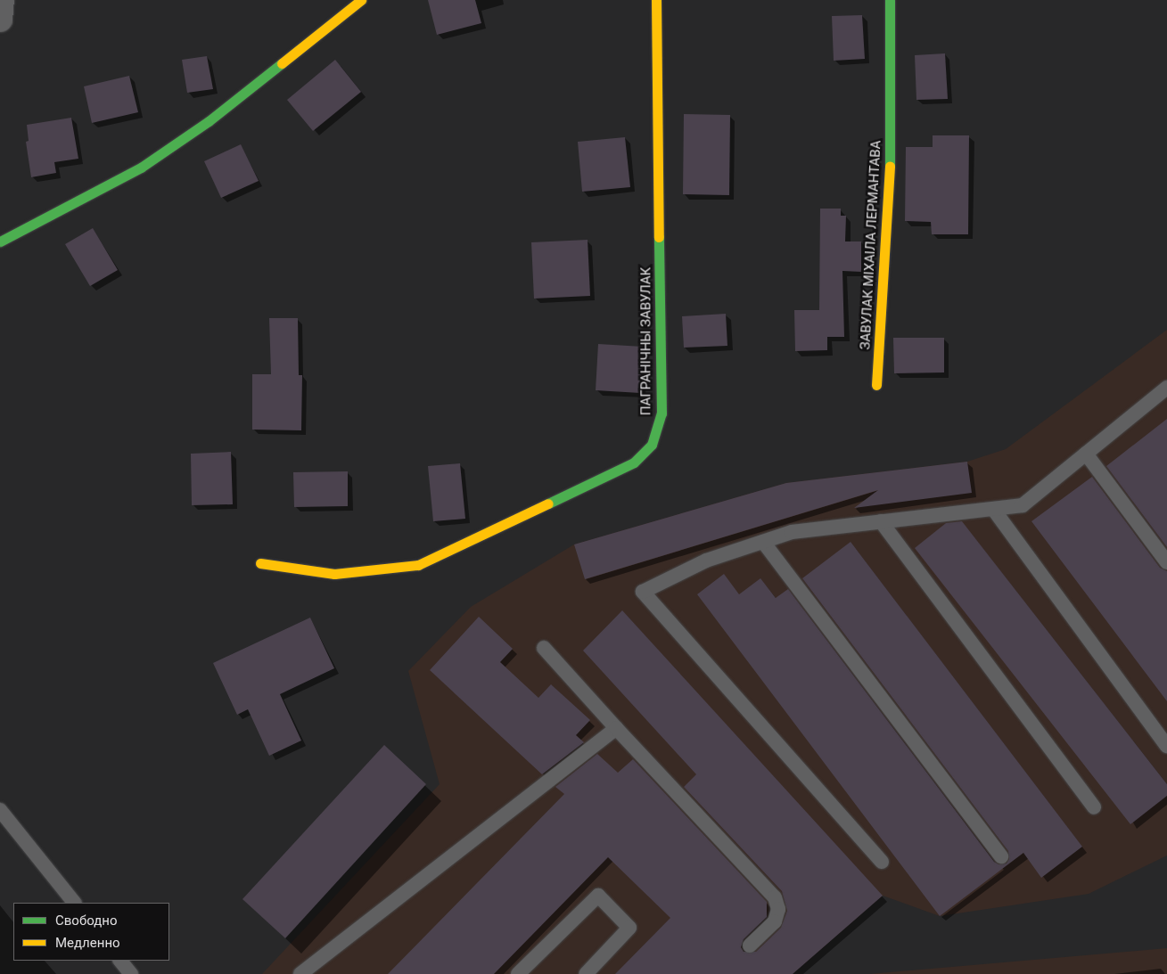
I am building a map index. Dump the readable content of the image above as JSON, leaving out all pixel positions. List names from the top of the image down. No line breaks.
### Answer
{"streets":{"street":["ЗАВУЛАК МІХАІЛА ЛЕРМАНТАВА","ПАГРАНІЧНЫ ЗАВУЛАК"]},"legend":["Свободно","Медленно"]}
